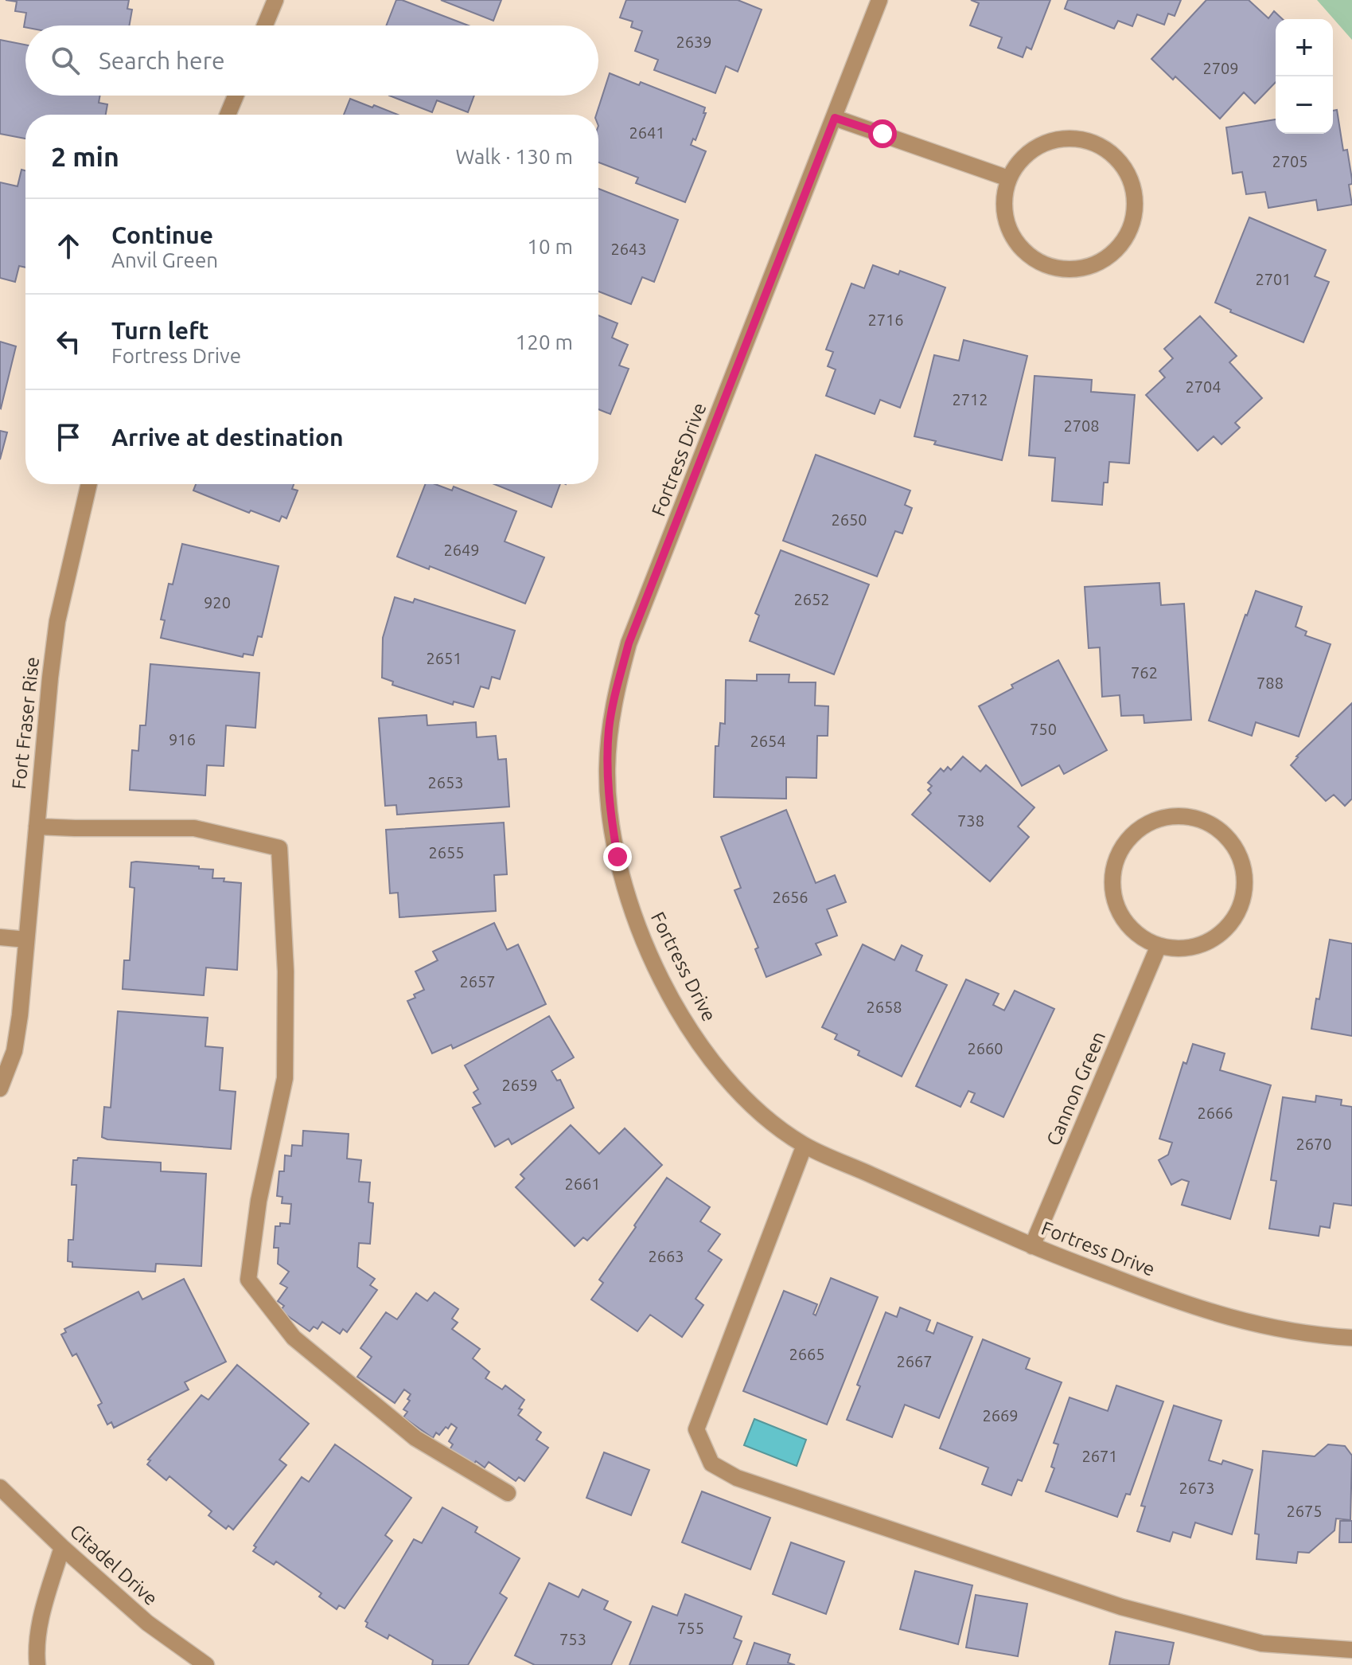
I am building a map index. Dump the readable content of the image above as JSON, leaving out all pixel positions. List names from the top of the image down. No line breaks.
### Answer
{"streets":{"street":["Fortress Drive","Fort Fraser Rise","Cannon Green","Citadel Drive"]},"crossings":[["Fortress Drive","Cannon Green"]],"house_numbers":["2639","2709","2641","2705","2643","2701","2716","2704","2712","2708","2650","2649","2652","920","2651","762","788","750","916","2654","2653","738","2655","2656","2657","2658","2660","2659","2666","2670","2661","2663","2665","2667","2669","2671","2673","2675","755","753"],"page":{"map_buttons":["+","−"],"search":"Search here","heading":["2 min","Walk · 130 m"],"list":[["Continue","Anvil Green","10 m"],["Turn left","Fortress Drive","120 m"],"Arrive at destination"]}}
